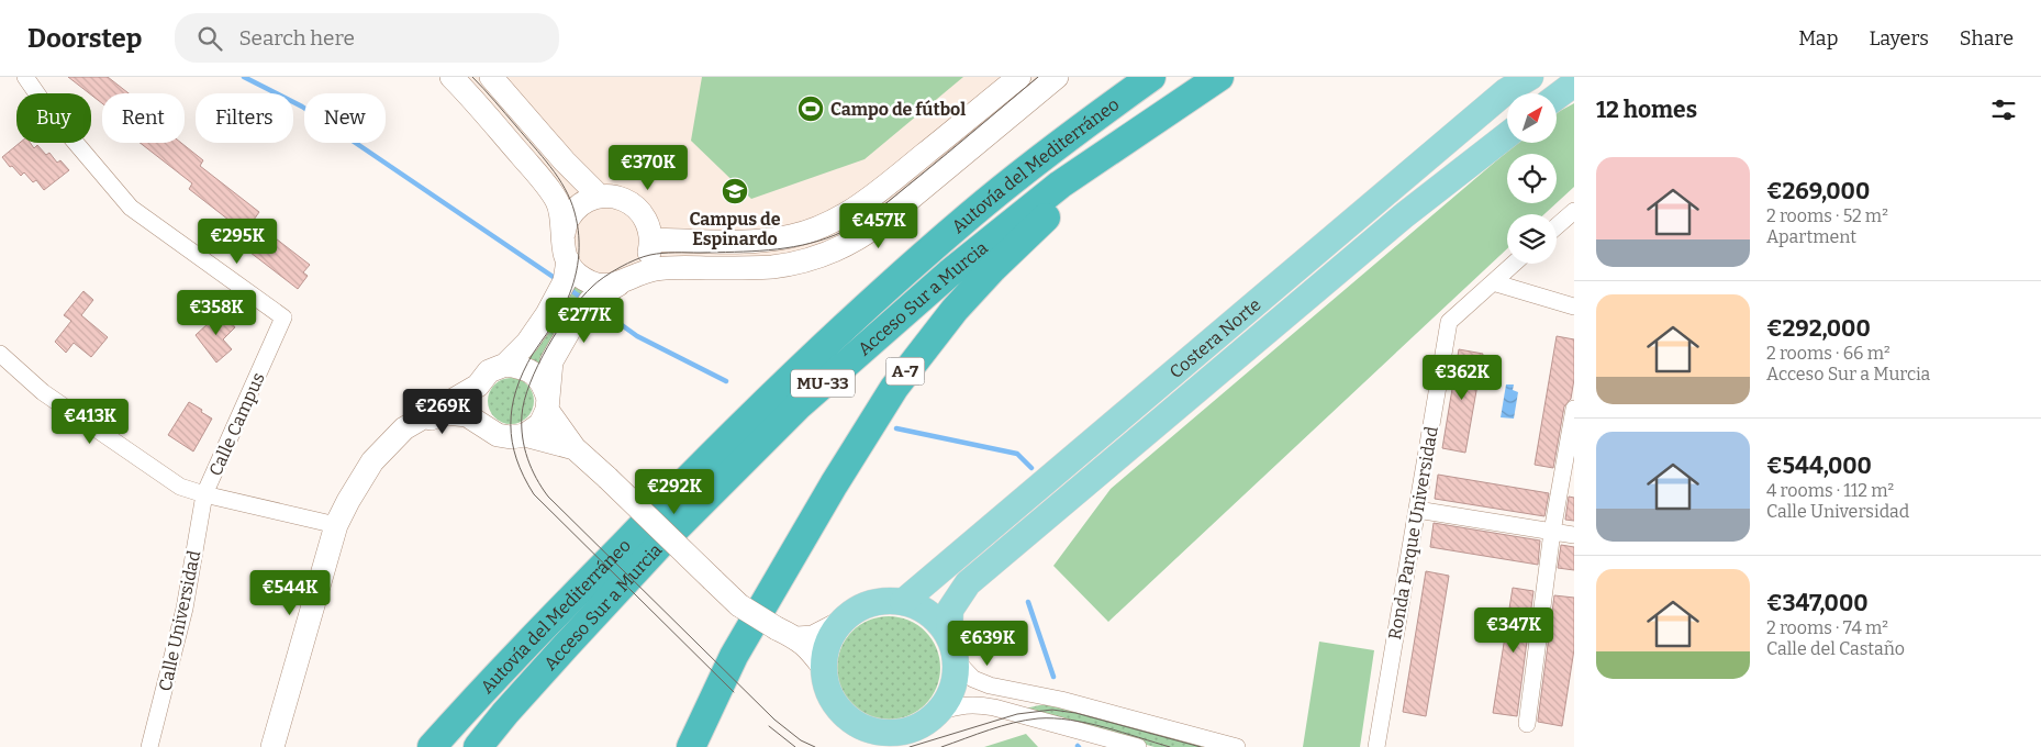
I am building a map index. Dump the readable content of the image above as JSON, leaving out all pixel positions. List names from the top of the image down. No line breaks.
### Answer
{"streets":{"highway":["Autovía del Mediterráneo","Acceso Sur a Murcia","A-7","MU-33"],"main road":["Costera Norte"],"street":["Calle Campus","Ronda Parque Universidad","Calle Universidad"]},"crossings":[["Acceso Sur a Murcia","A-7"],["Calle Campus","Calle Universidad"]],"places":{"sports":["Campo de fútbol"],"school or university":["Campus de Espinardo"]},"north":"top right","page":{"header":"Doorstep","search":"Search here","nav":["Map","Layers","Share"],"heading":"12 homes","chip":["Buy","Rent","Filters","New"],"list":[{"name":"€269,000","note":"2 rooms · 52 m² · Apartment"},{"name":"€292,000","note":"2 rooms · 66 m² · Acceso Sur a Murcia"},{"name":"€544,000","note":"4 rooms · 112 m² · Calle Universidad"},{"name":"€347,000","note":"2 rooms · 74 m² · Calle del Castaño"}],"price":["€370K","€457K","€295K","€358K","€277K","€362K","€269K","€413K","€292K","€544K","€347K","€639K"]}}
